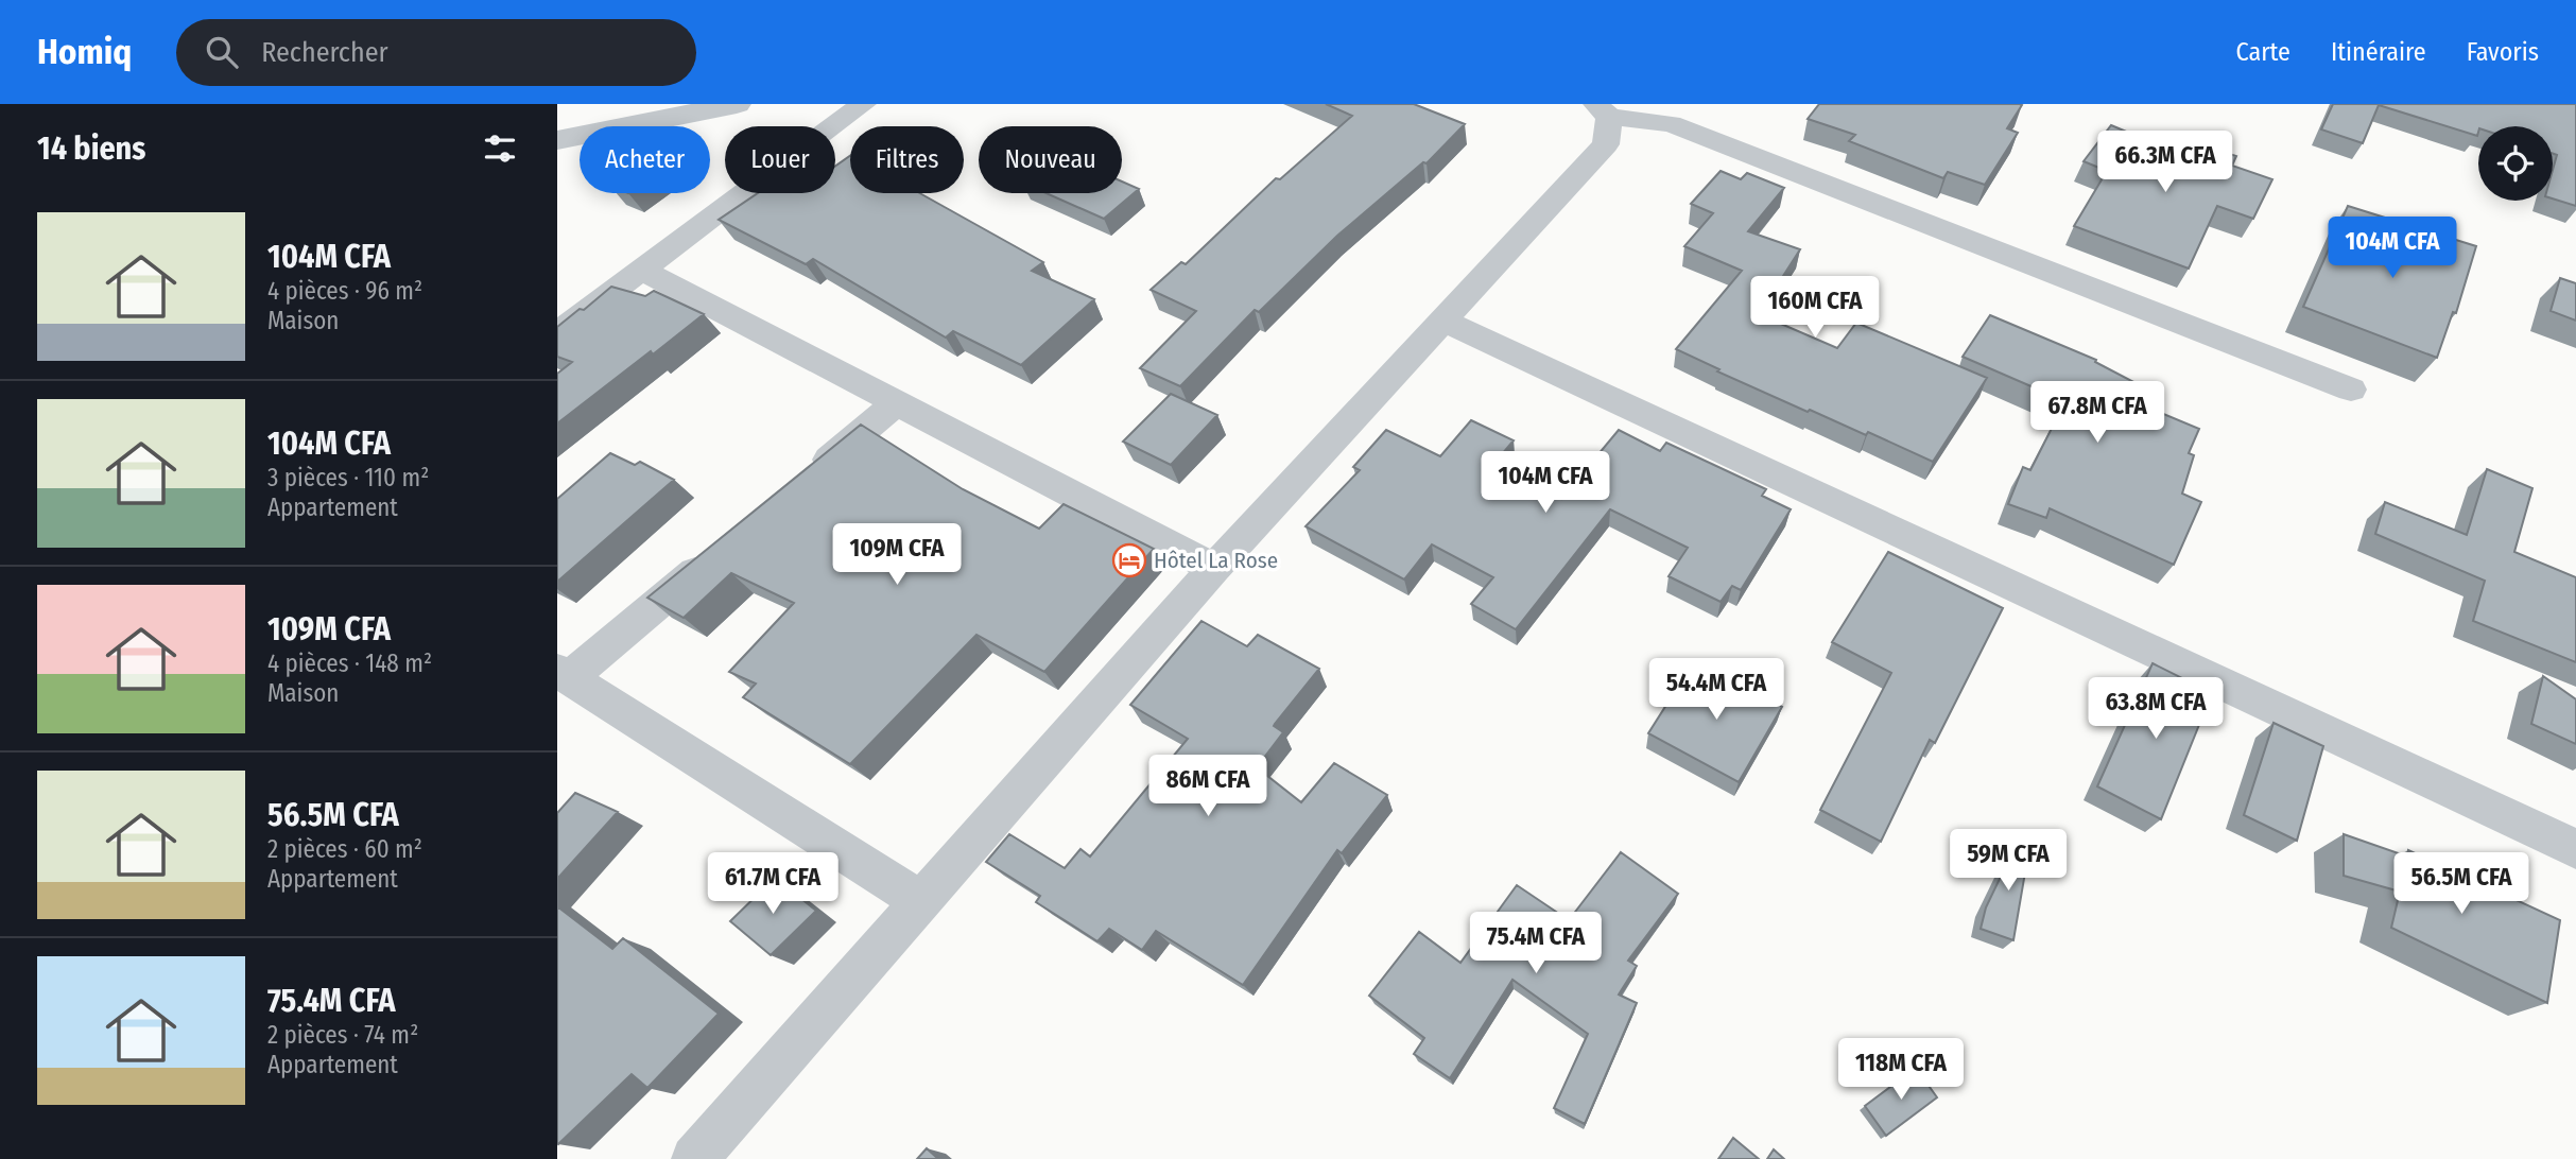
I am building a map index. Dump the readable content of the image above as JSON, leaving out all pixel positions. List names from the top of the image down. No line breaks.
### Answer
{"places":{"hotel":["Hôtel La Rose"]},"page":{"header":"Homiq","search":"Rechercher","nav":["Carte","Itinéraire","Favoris"],"heading":"14 biens","chip":["Acheter","Louer","Filtres","Nouveau"],"price":["66.3M CFA","104M CFA","160M CFA","67.8M CFA","104M CFA","109M CFA","54.4M CFA","63.8M CFA","86M CFA","59M CFA","61.7M CFA","56.5M CFA","75.4M CFA","118M CFA"],"list":[{"name":"104M CFA","note":"4 pièces · 96 m² · Maison"},{"name":"104M CFA","note":"3 pièces · 110 m² · Appartement"},{"name":"109M CFA","note":"4 pièces · 148 m² · Maison"},{"name":"56.5M CFA","note":"2 pièces · 60 m² · Appartement"},{"name":"75.4M CFA","note":"2 pièces · 74 m² · Appartement"}]}}
